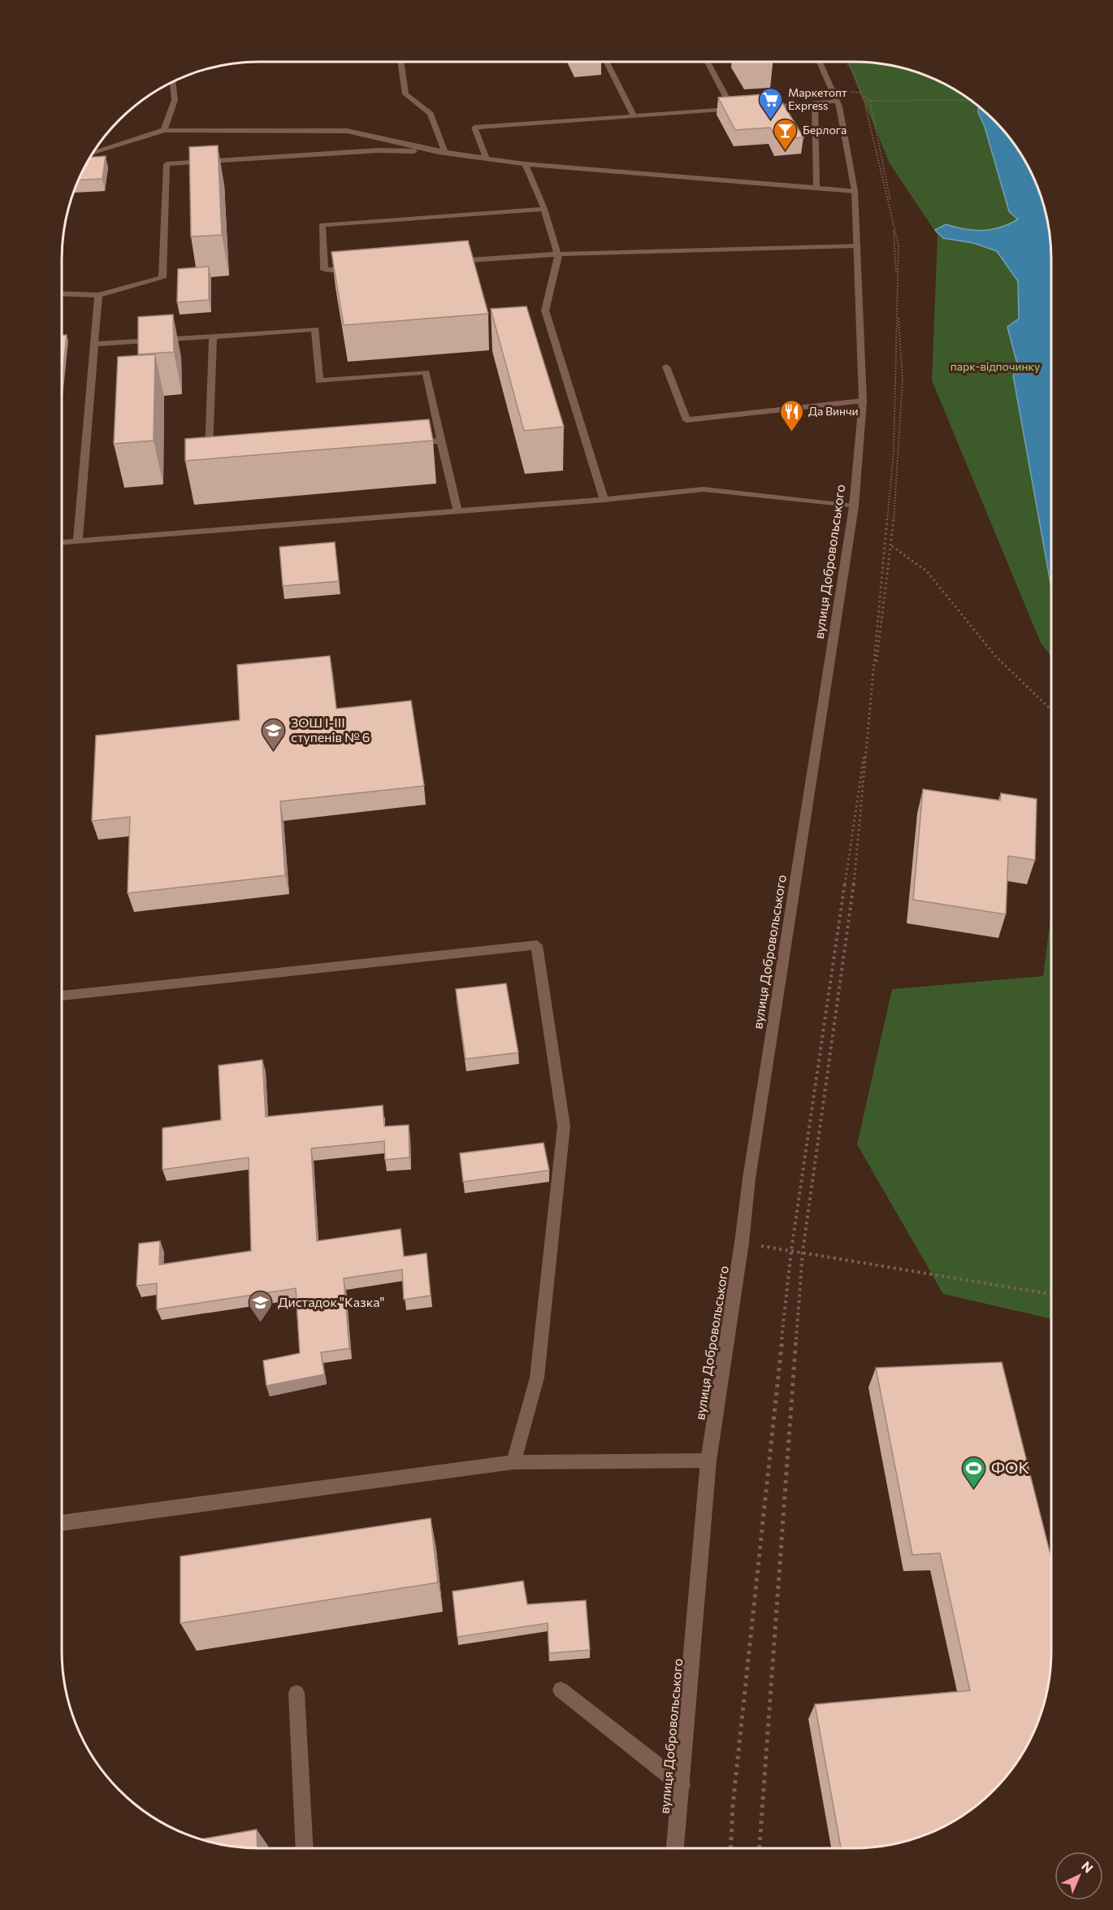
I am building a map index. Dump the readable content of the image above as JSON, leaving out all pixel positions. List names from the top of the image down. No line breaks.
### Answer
{"streets":{"street":["вулиця Добровольського"]},"parks":["парк-відпочинку"],"places":{"supermarket":["Маркетопт Express"],"bar":["Берлога"],"restaurant":["Да Винчи"],"school or university":["ЗОШ І-ІІІ ступенів № 6","Дистадок \"Казка\""],"sports":["ФОК"]},"north":"top right"}
